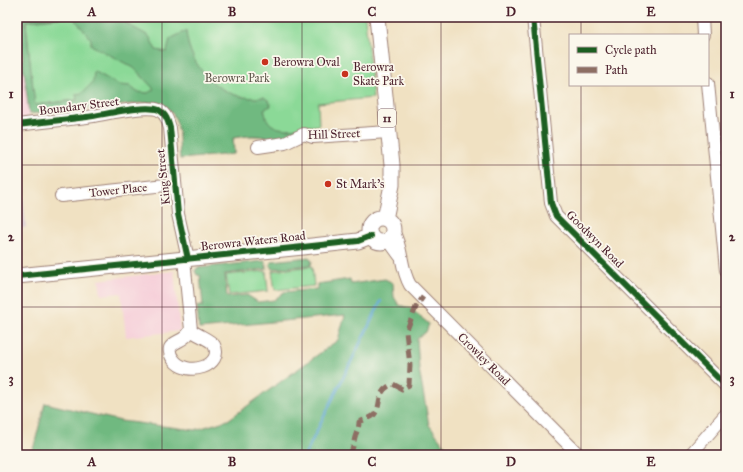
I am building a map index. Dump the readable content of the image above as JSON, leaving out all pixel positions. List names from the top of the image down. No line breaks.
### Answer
{"streets":{"main road":["11","Berowra Waters Road"],"street":["Boundary Street","Hill Street","King Street","Tower Place","Goodwyn Road","Crowley Road"]},"crossings":[["Boundary Street","King Street"],["11","Hill Street"],["11","Berowra Waters Road"],["11","Crowley Road"],["King Street","Tower Place"],["King Street","Berowra Waters Road"],["Berowra Waters Road","Crowley Road"]],"parks":["Berowra Park"],"places":["Berowra Oval","Berowra Skate Park","St Mark's"],"legend":["Cycle path","Path"],"grid":{"columns":["A","B","C","D","E"],"rows":["1","2","3"]}}
